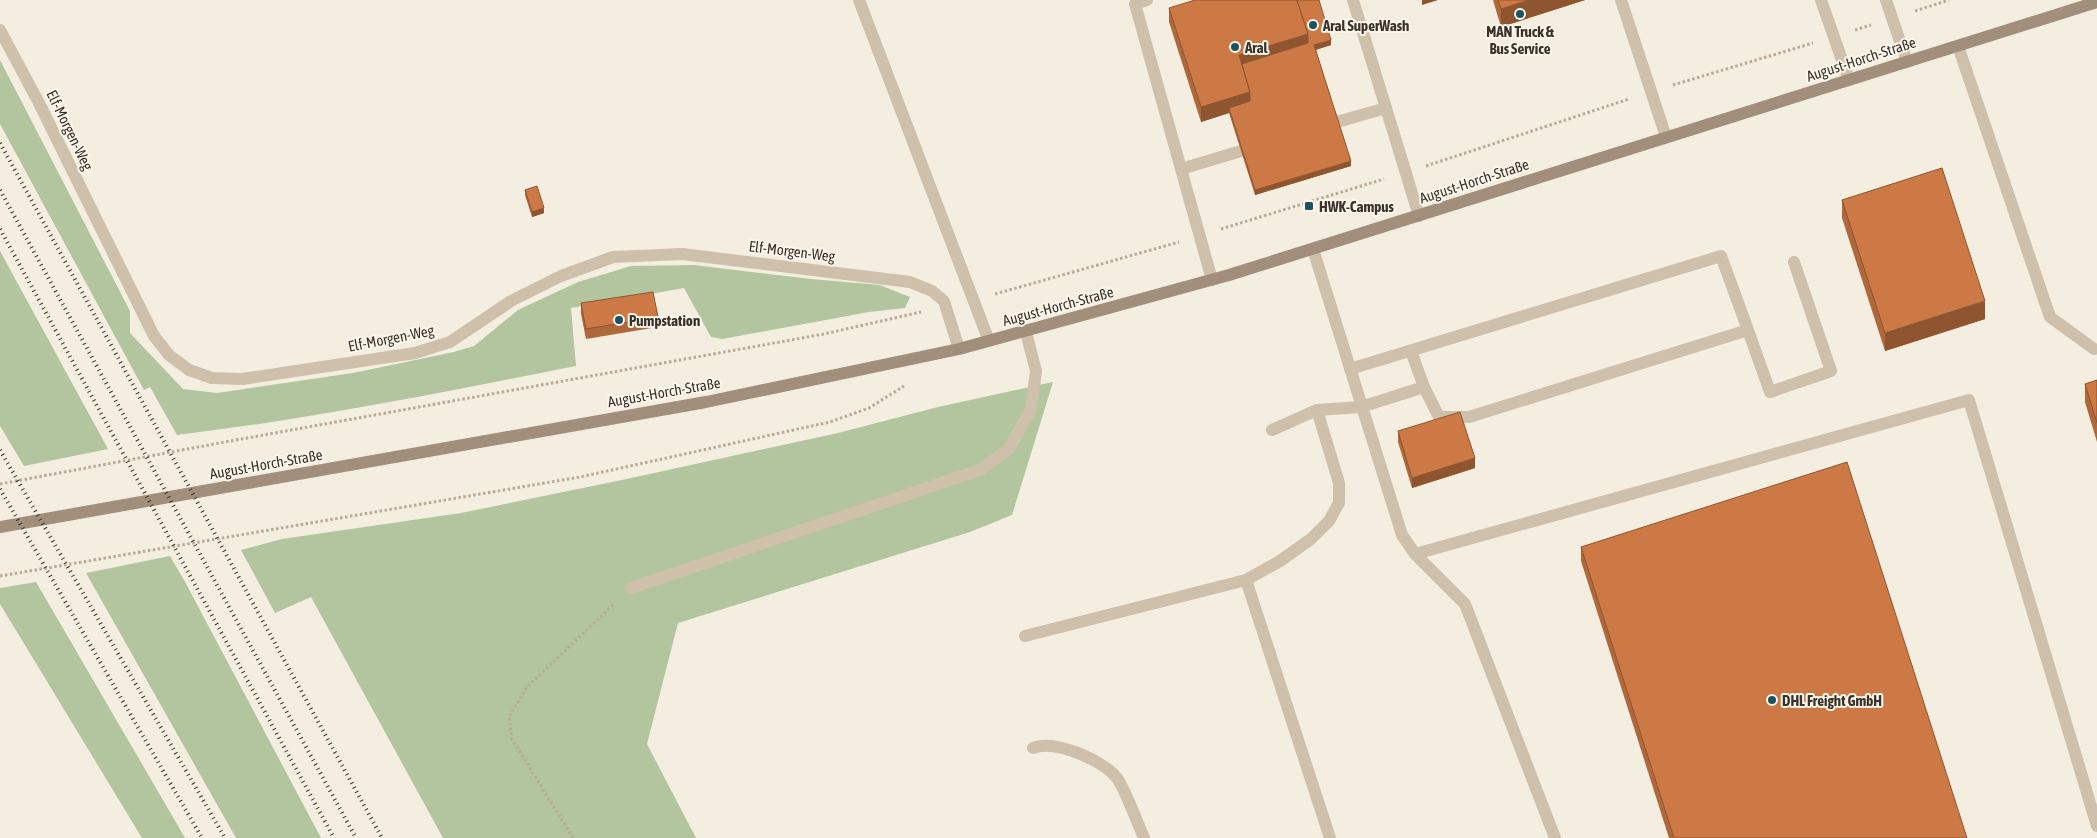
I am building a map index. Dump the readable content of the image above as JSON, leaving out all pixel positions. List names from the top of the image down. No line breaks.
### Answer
{"streets":{"main road":["August-Horch-Straße"],"lane":["Elf-Morgen-Weg"]},"crossings":[["August-Horch-Straße","Elf-Morgen-Weg"]],"places":{"other":["MAN Truck & Bus Service","Aral SuperWash","Aral","Pumpstation","DHL Freight GmbH"],"transit":["HWK-Campus"]}}
